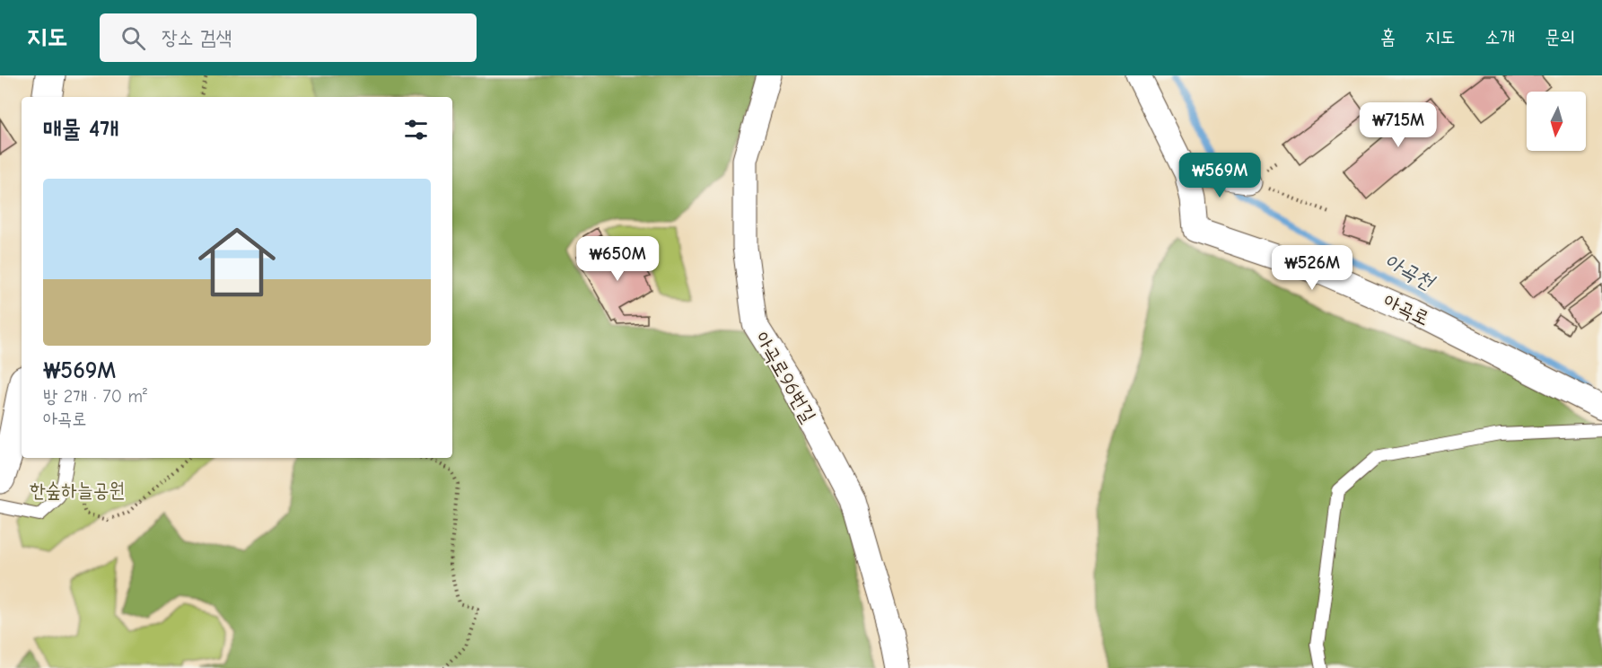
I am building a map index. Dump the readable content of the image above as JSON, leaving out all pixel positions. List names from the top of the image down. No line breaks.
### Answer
{"streets":{"street":["아곡로","아곡로96번길"]},"water":["아곡천"],"parks":["한숲하늘공원"],"north":"bottom","page":{"header":"지도","search":"장소 검색","nav":["홈","지도","소개","문의"],"heading":"매물 4개","price":["₩715M","₩569M","₩650M","₩526M"],"list":[{"name":"₩569M","note":"방 2개 · 70 m² · 아곡로"}]}}
